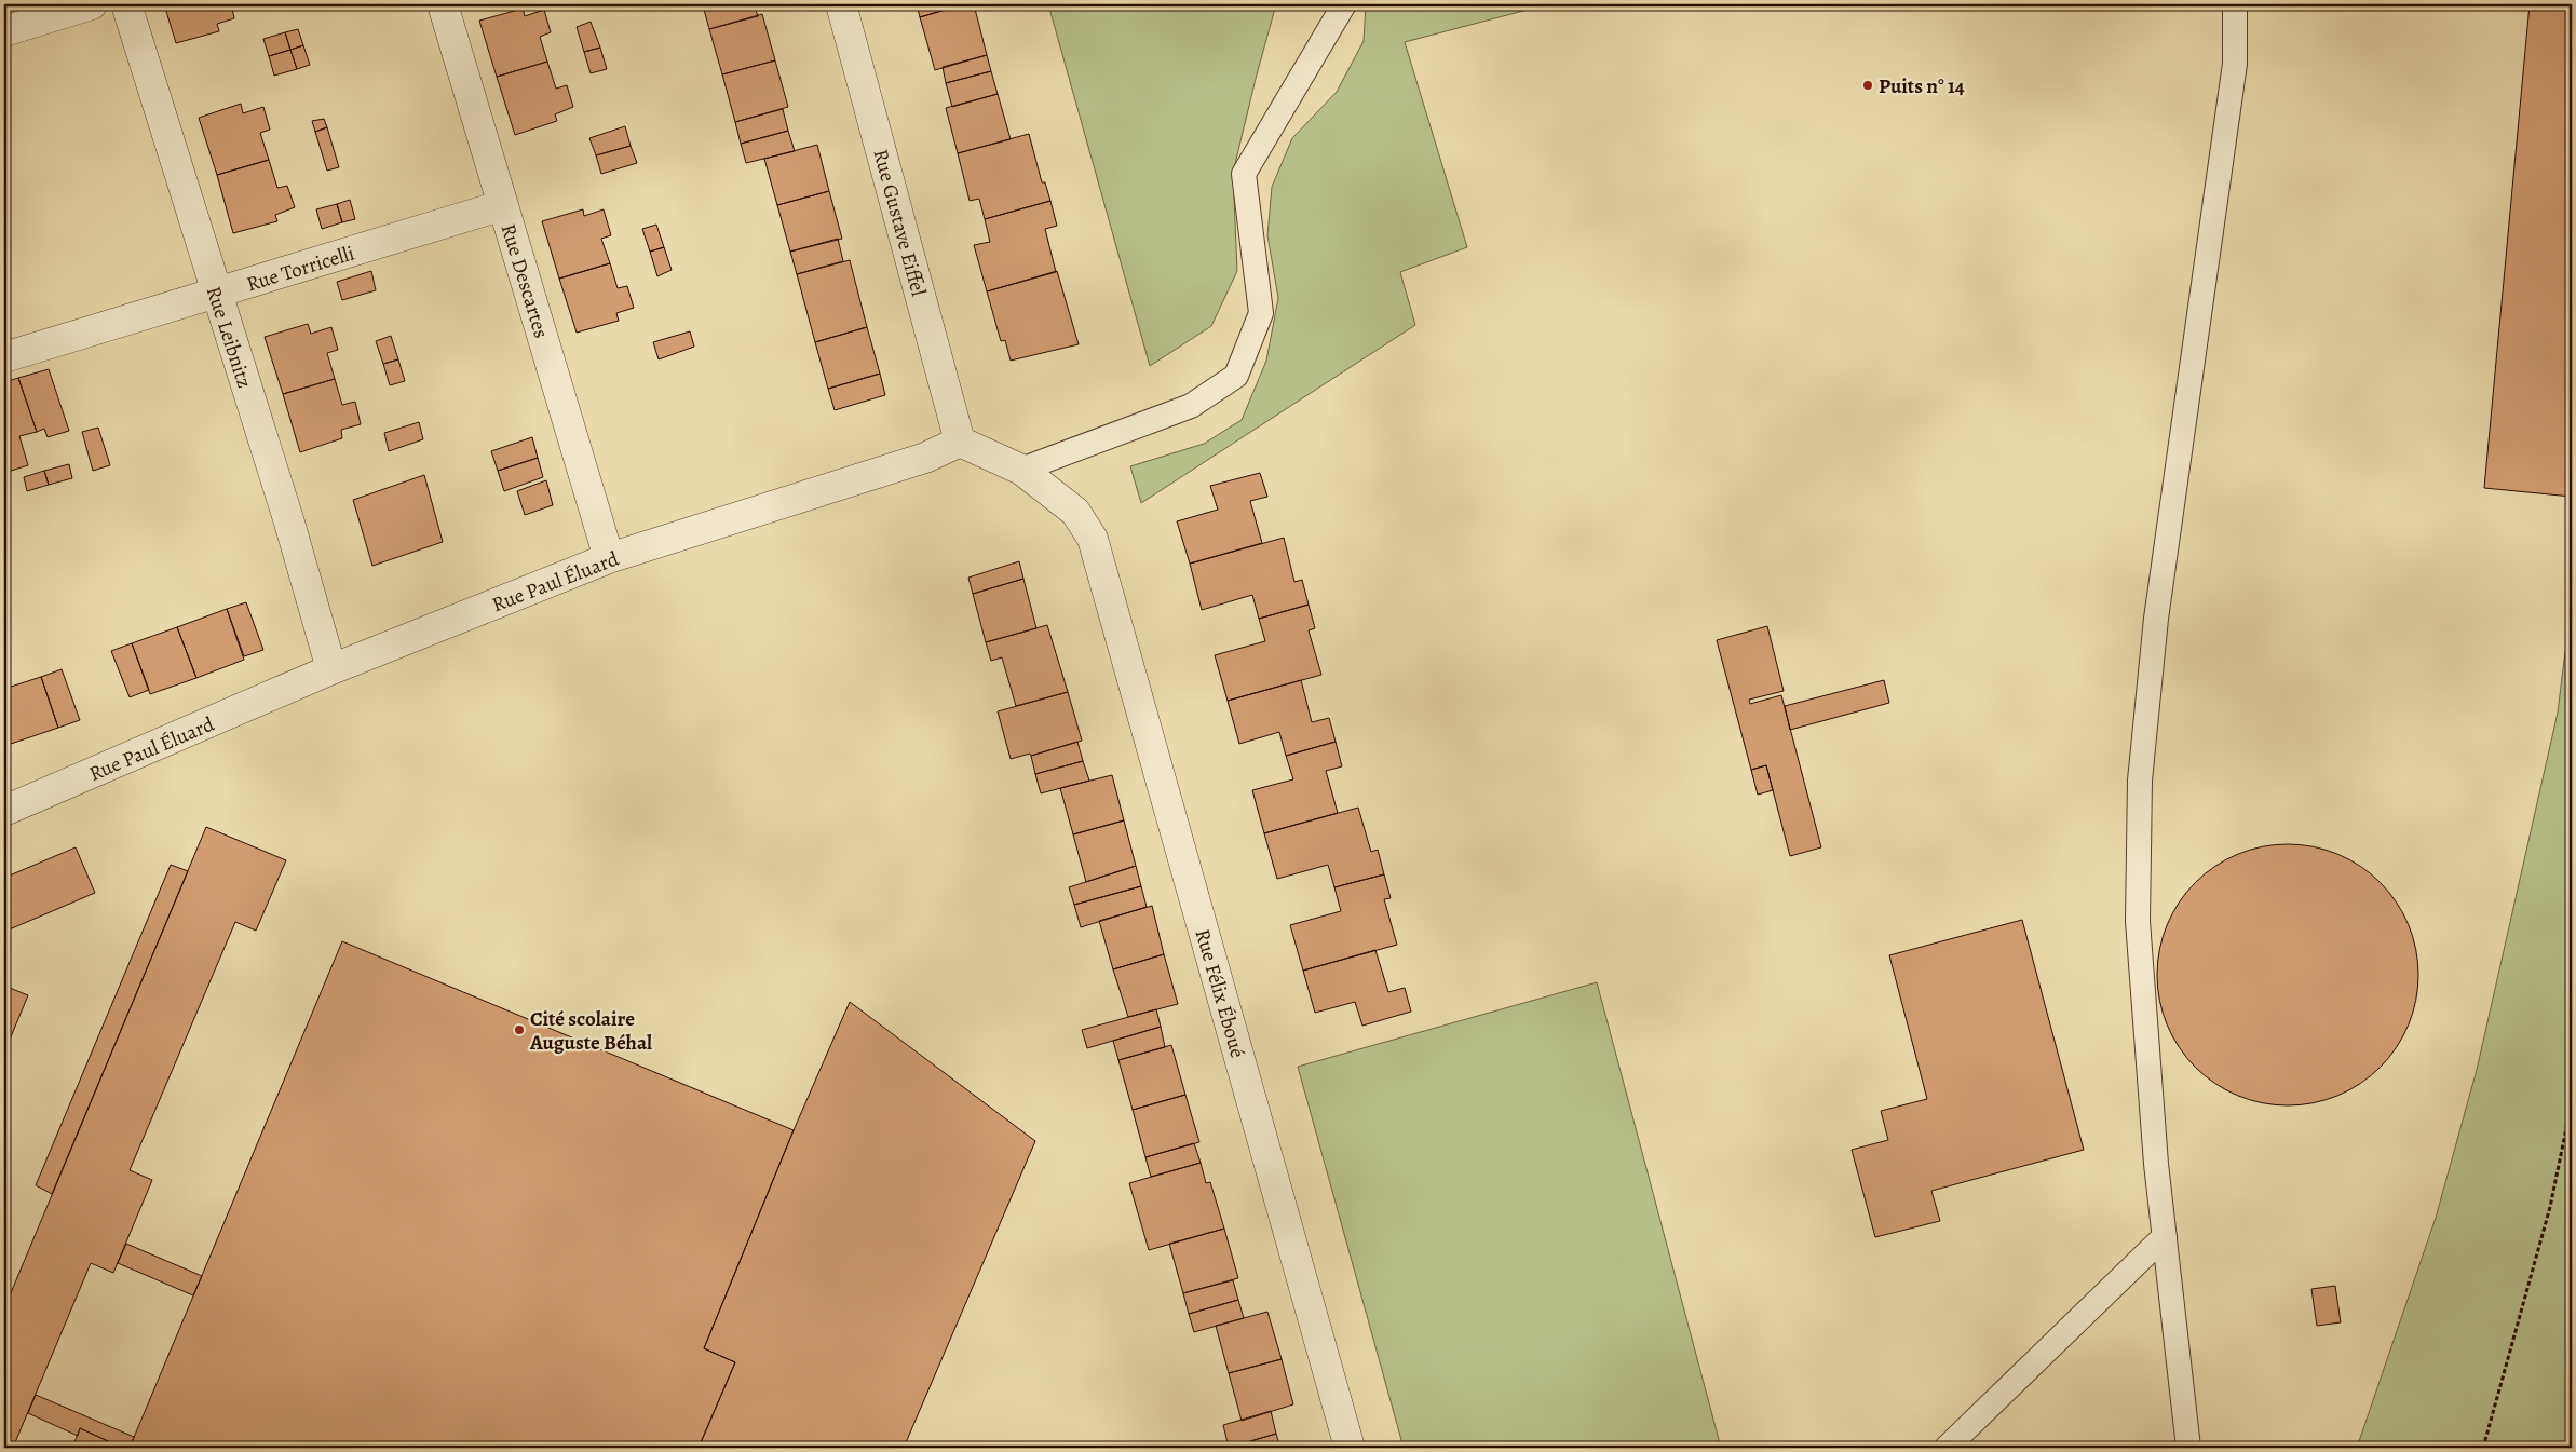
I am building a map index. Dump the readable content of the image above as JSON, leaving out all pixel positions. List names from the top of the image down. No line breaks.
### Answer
{"streets":{"street":["Rue Gustave Eiffel","Rue Torricelli","Rue Descartes","Rue Leibnitz","Rue Paul Éluard","Rue Félix Éboué"]},"crossings":[["Rue Gustave Eiffel","Rue Paul Éluard"],["Rue Torricelli","Rue Descartes"],["Rue Torricelli","Rue Leibnitz"],["Rue Descartes","Rue Paul Éluard"],["Rue Leibnitz","Rue Paul Éluard"]],"places":["Puits n° 14","Cité scolaire Auguste Béhal"]}
